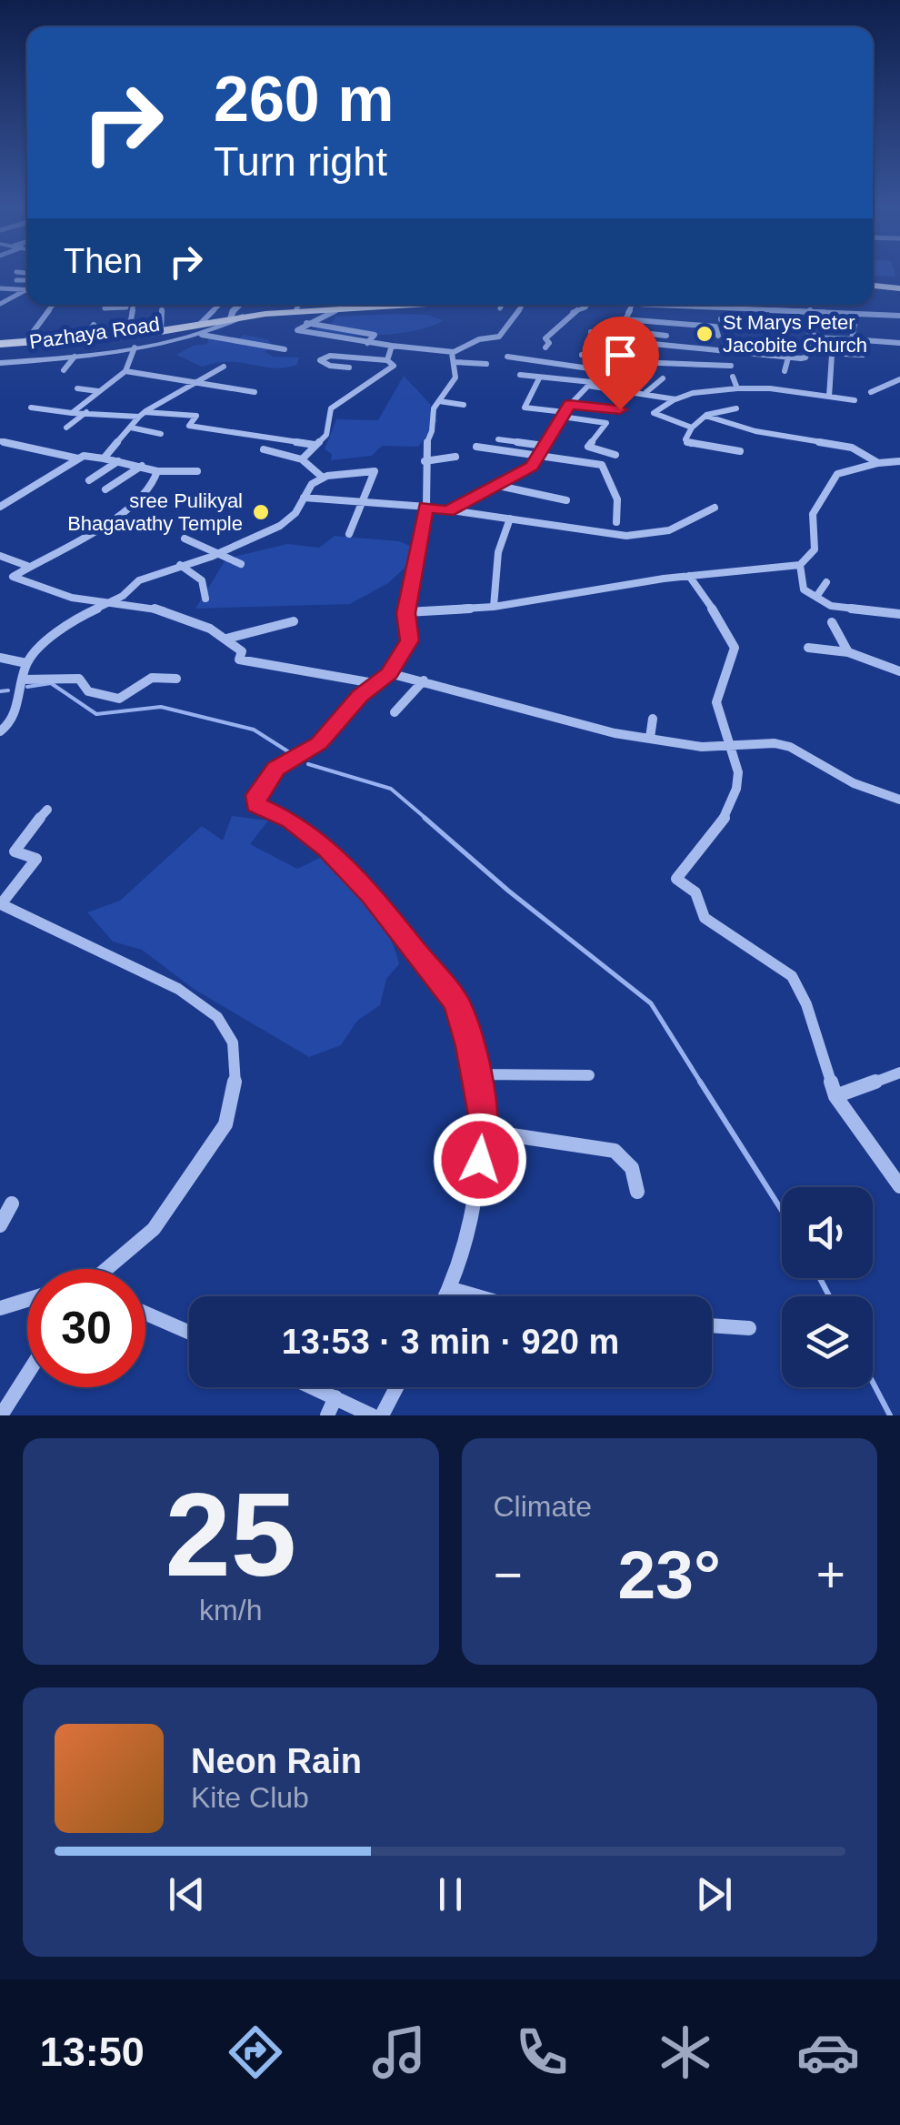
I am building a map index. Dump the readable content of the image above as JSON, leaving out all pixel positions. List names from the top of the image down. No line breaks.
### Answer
{"streets":{"street":["Pazhaya Road"]},"places":["St Marys Peter Jacobite Church","sree Pulikyal Bhagavathy Temple"],"page":{"turn":["260 m","Turn right"],"then":"Then","limit":"30","trip":"13:53 · 3 min · 920 m","tile":[["25","km/h"],"Climate"],"heat":["−","23°","+"],"song":["Neon Rain","Kite Club"],"tabs":"13:50"}}
